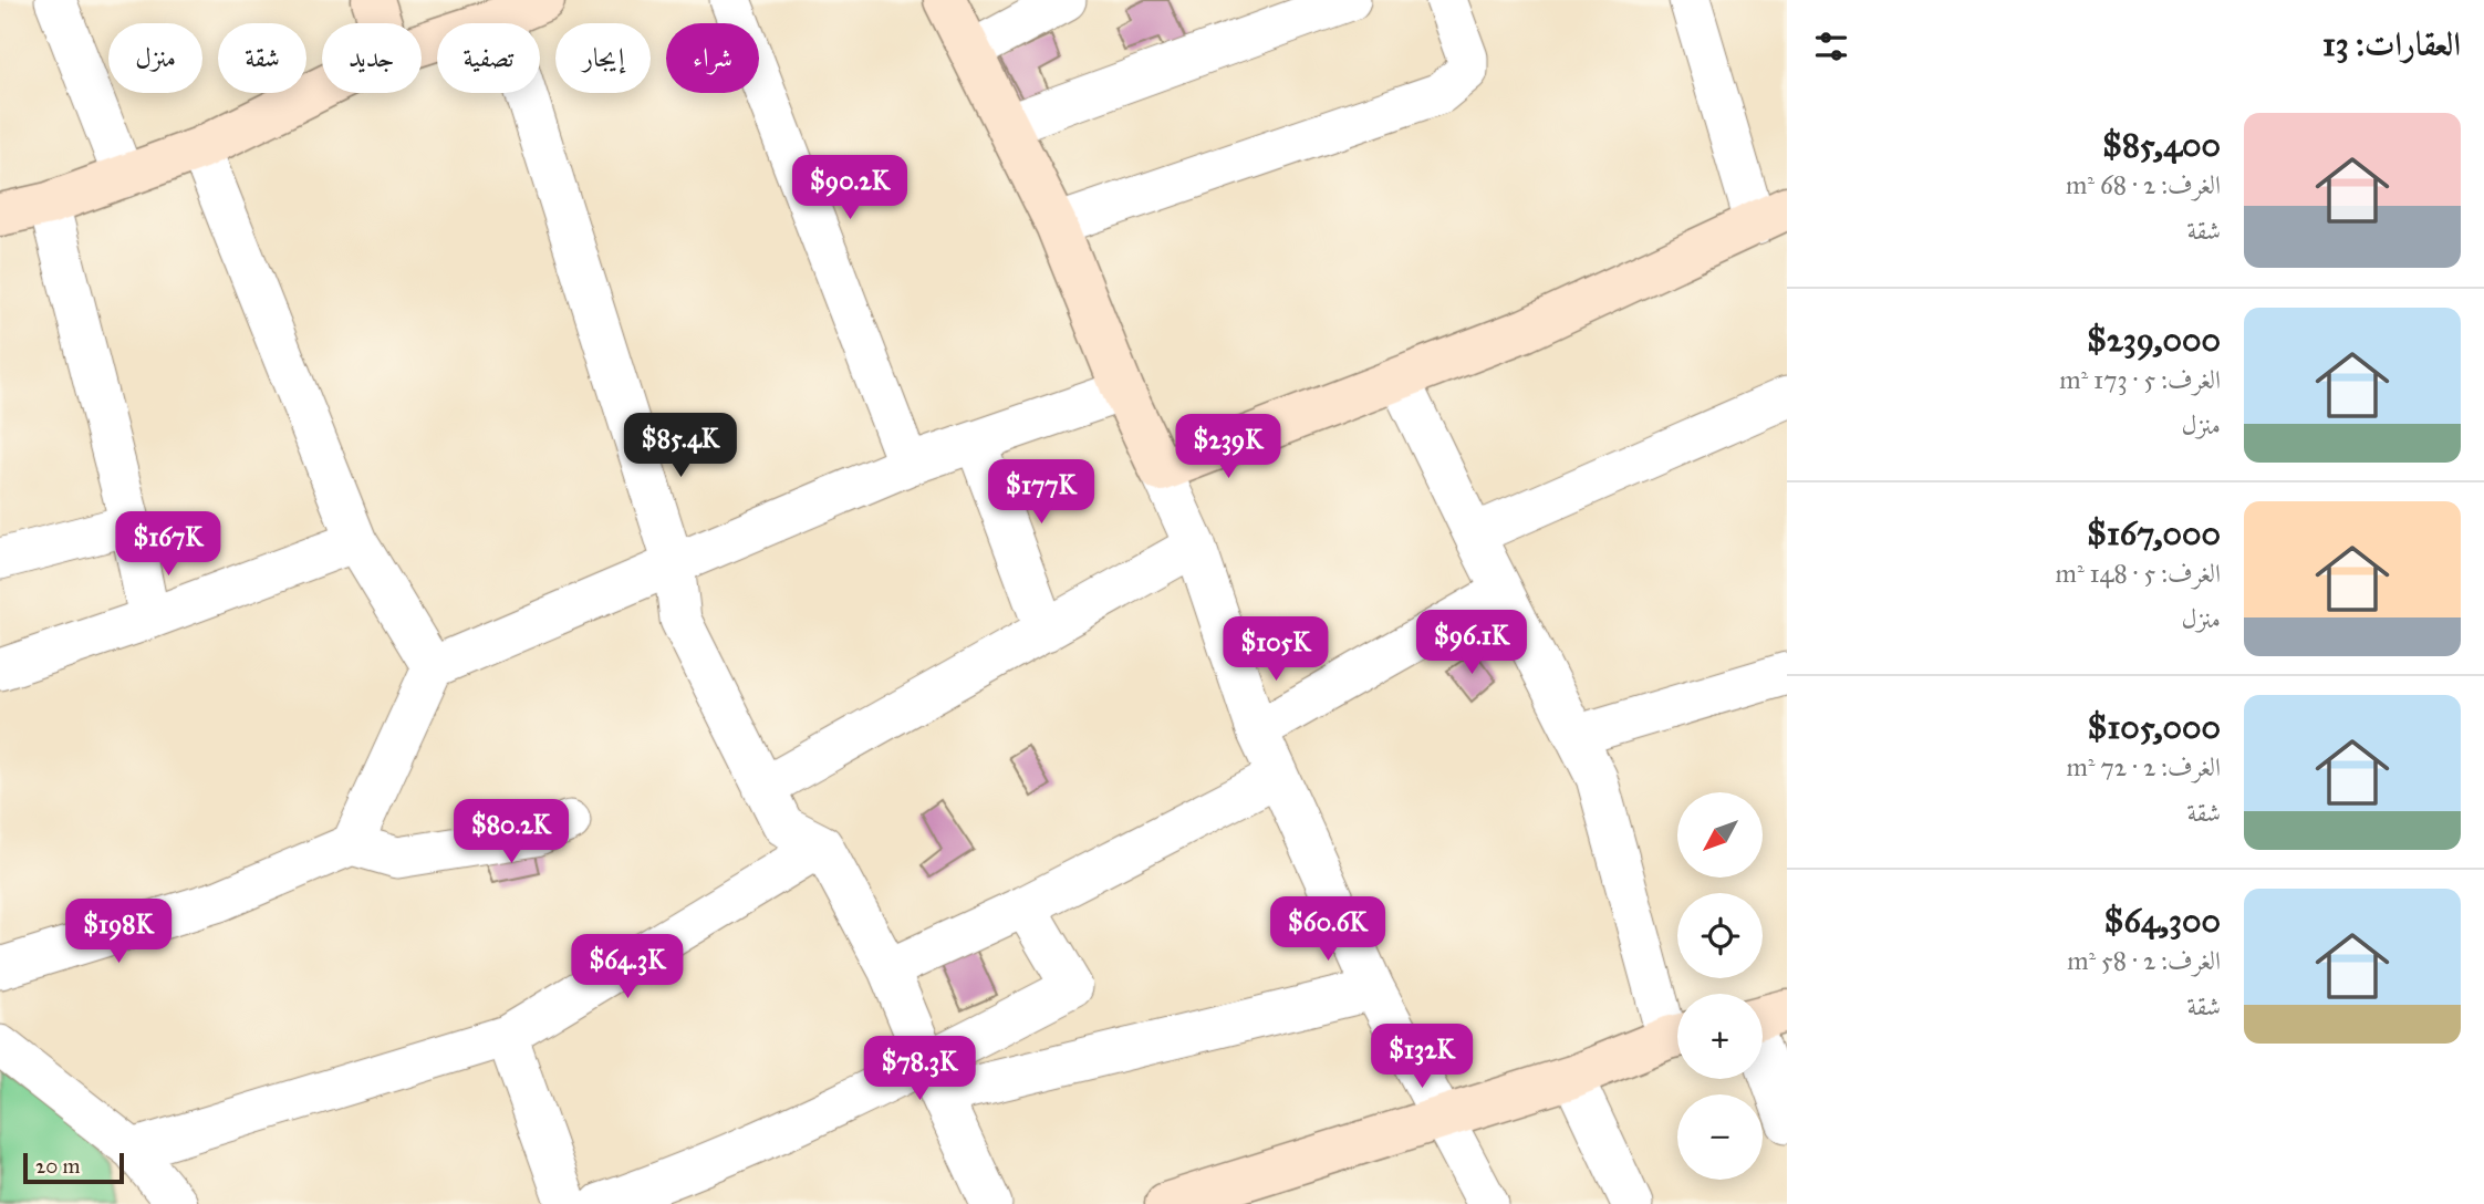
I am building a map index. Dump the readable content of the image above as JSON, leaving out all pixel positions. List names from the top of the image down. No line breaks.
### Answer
{"scale_bar":"20 m","north":"bottom left","page":{"heading":"العقارات: 13","chip":["شراء","إيجار","تصفية","جديد","شقة","منزل"],"list":[{"name":"$85,400","note":"الغرف: 2 · 68 m² · شقة"},{"name":"$239,000","note":"الغرف: 5 · 173 m² · منزل"},{"name":"$167,000","note":"الغرف: 5 · 148 m² · منزل"},{"name":"$105,000","note":"الغرف: 2 · 72 m² · شقة"},{"name":"$64,300","note":"الغرف: 2 · 58 m² · شقة"}],"price":["$90.2K","$85.4K","$239K","$177K","$167K","$96.1K","$105K","$80.2K","$60.6K","$198K","$64.3K","$132K","$78.3K"],"map_buttons":["+","−"],"scale":"20 m"}}
